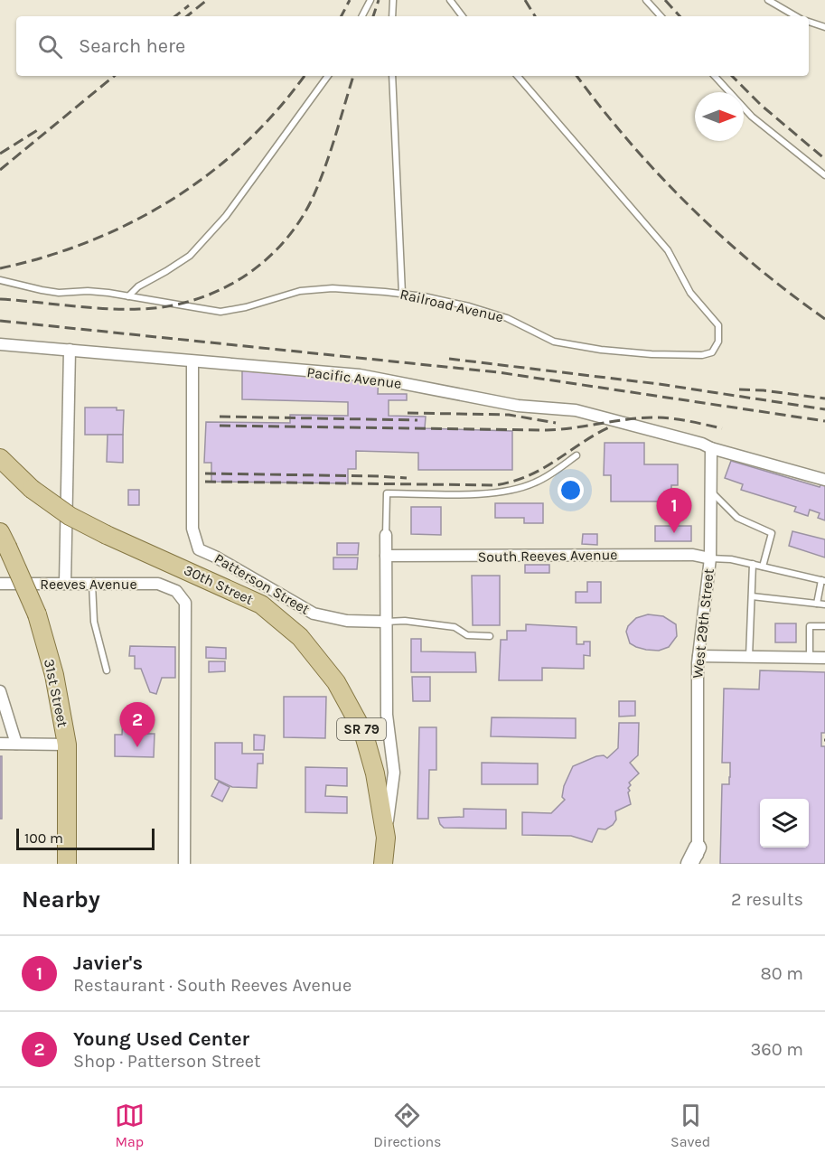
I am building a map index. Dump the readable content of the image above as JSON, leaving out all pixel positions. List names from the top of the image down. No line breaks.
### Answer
{"streets":{"main road":["30th Street","31st Street","SR 79"],"street":["Pacific Avenue","South Reeves Avenue","Reeves Avenue","Patterson Street","West 29th Street"],"lane":["Railroad Avenue"]},"crossings":[["Pacific Avenue","Patterson Street"],["Pacific Avenue","West 29th Street"],["South Reeves Avenue","30th Street"],["South Reeves Avenue","West 29th Street"],["Patterson Street","30th Street"]],"scale_bar":"100 m","north":"right","page":{"search":"Search here","pins":["1","2"],"scale":"100 m","heading":["Nearby","2 results"],"list":[{"mark":"1","name":"Javier's","note":"Restaurant · South Reeves Avenue","value":"80 m"},{"mark":"2","name":"Young Used Center","note":"Shop · Patterson Street","value":"360 m"}],"nav":["Map","Directions","Saved"]}}
